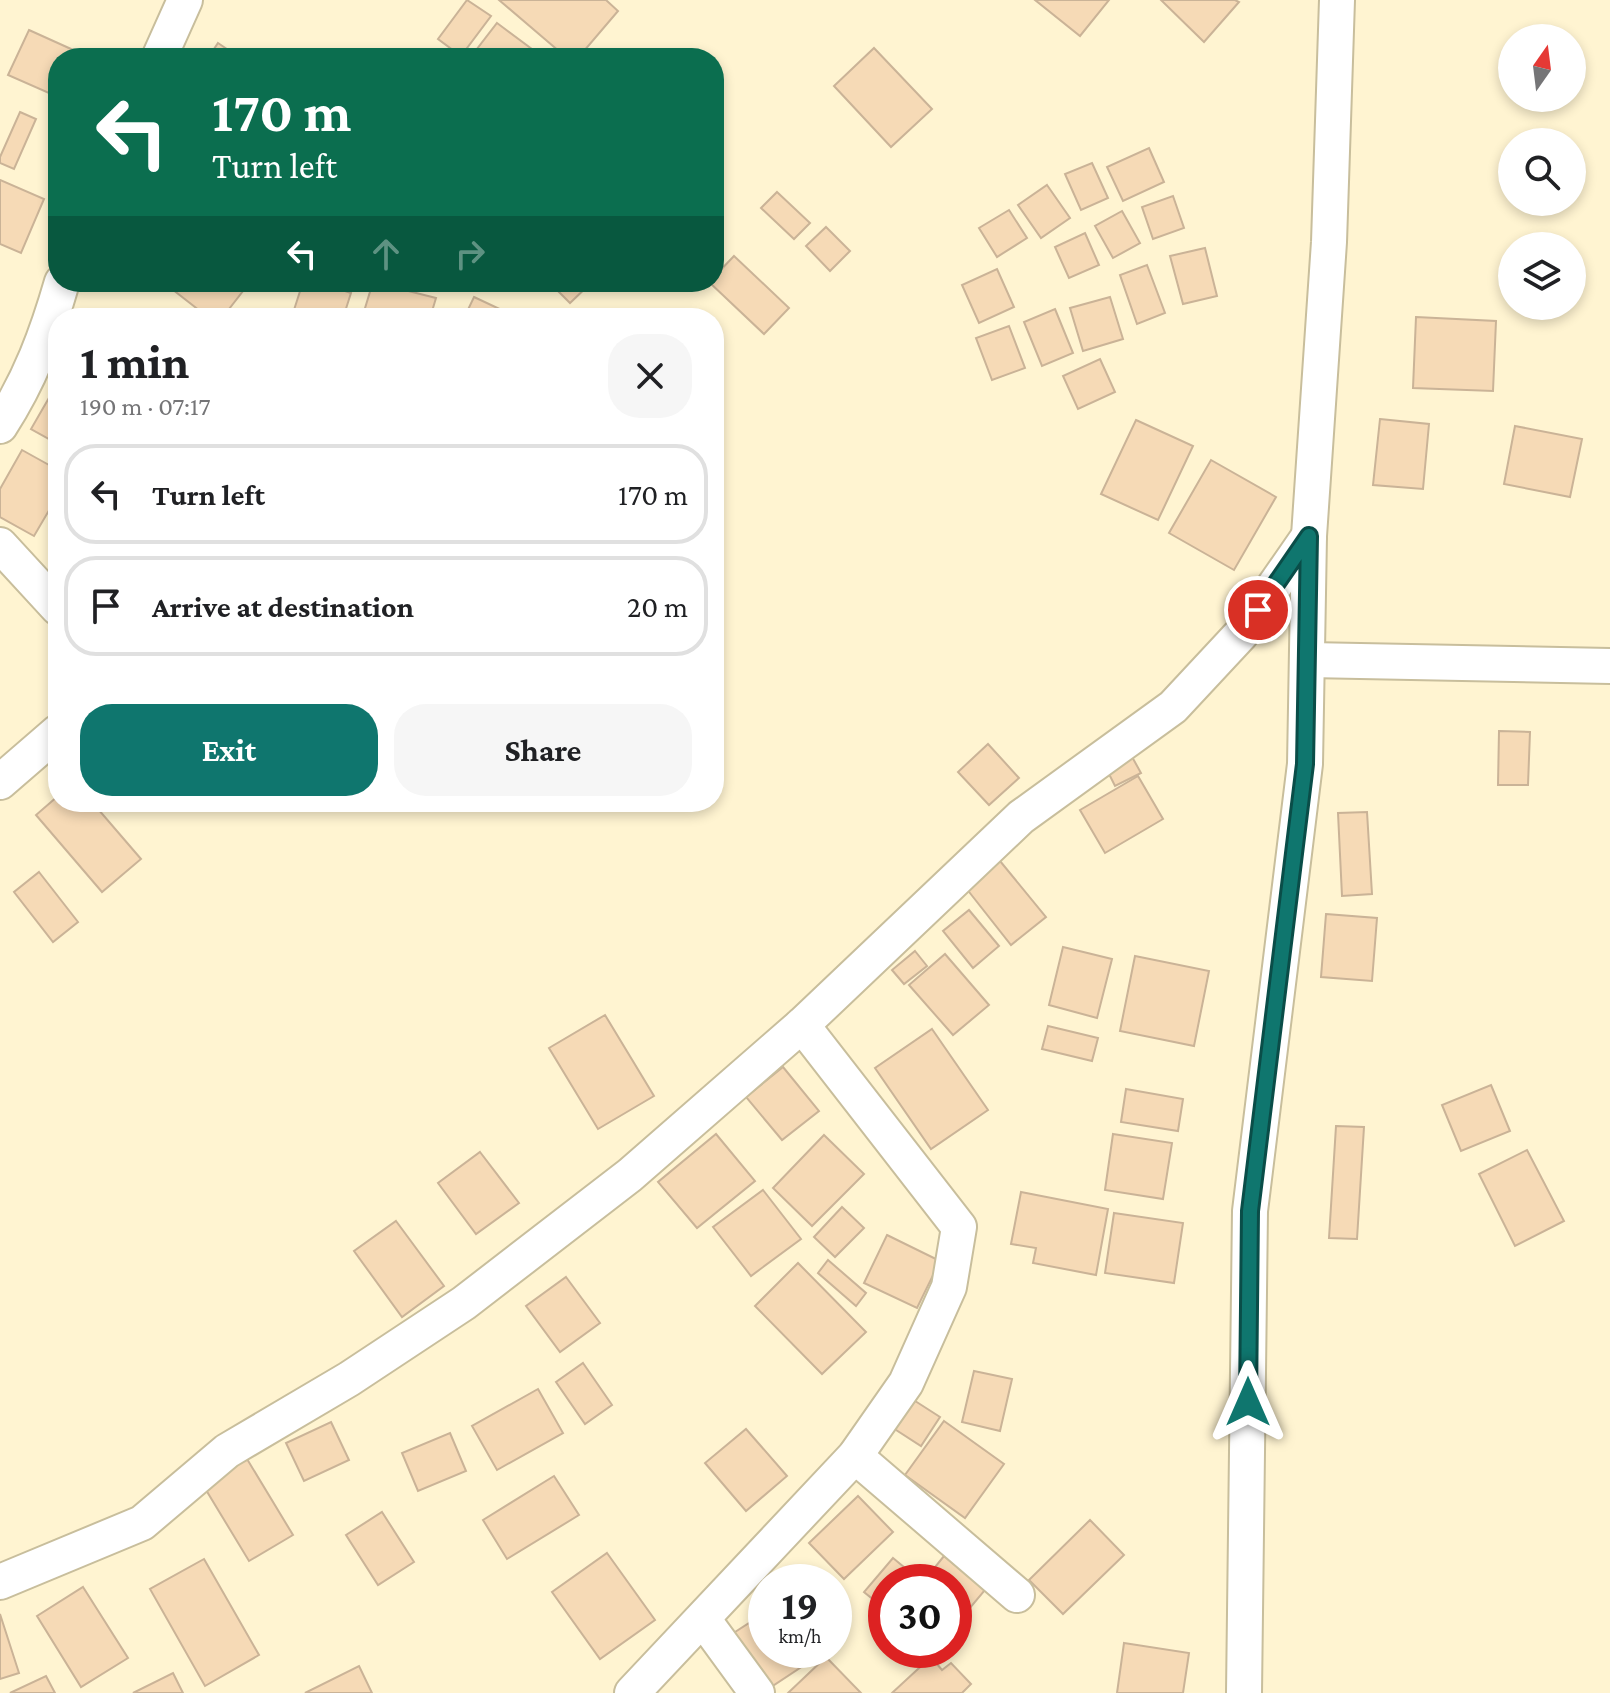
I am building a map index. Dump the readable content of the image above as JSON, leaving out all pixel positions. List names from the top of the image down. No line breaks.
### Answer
{"north":"top","page":{"turn":["170 m","Turn left"],"heading":["1 min","190 m · 07:17"],"list":[{"name":"Turn left","value":"170 m"},{"name":"Arrive at destination","value":"20 m"}],"buttons":["Exit","Share"],"speed":"19 km/h","limit":"30"}}
